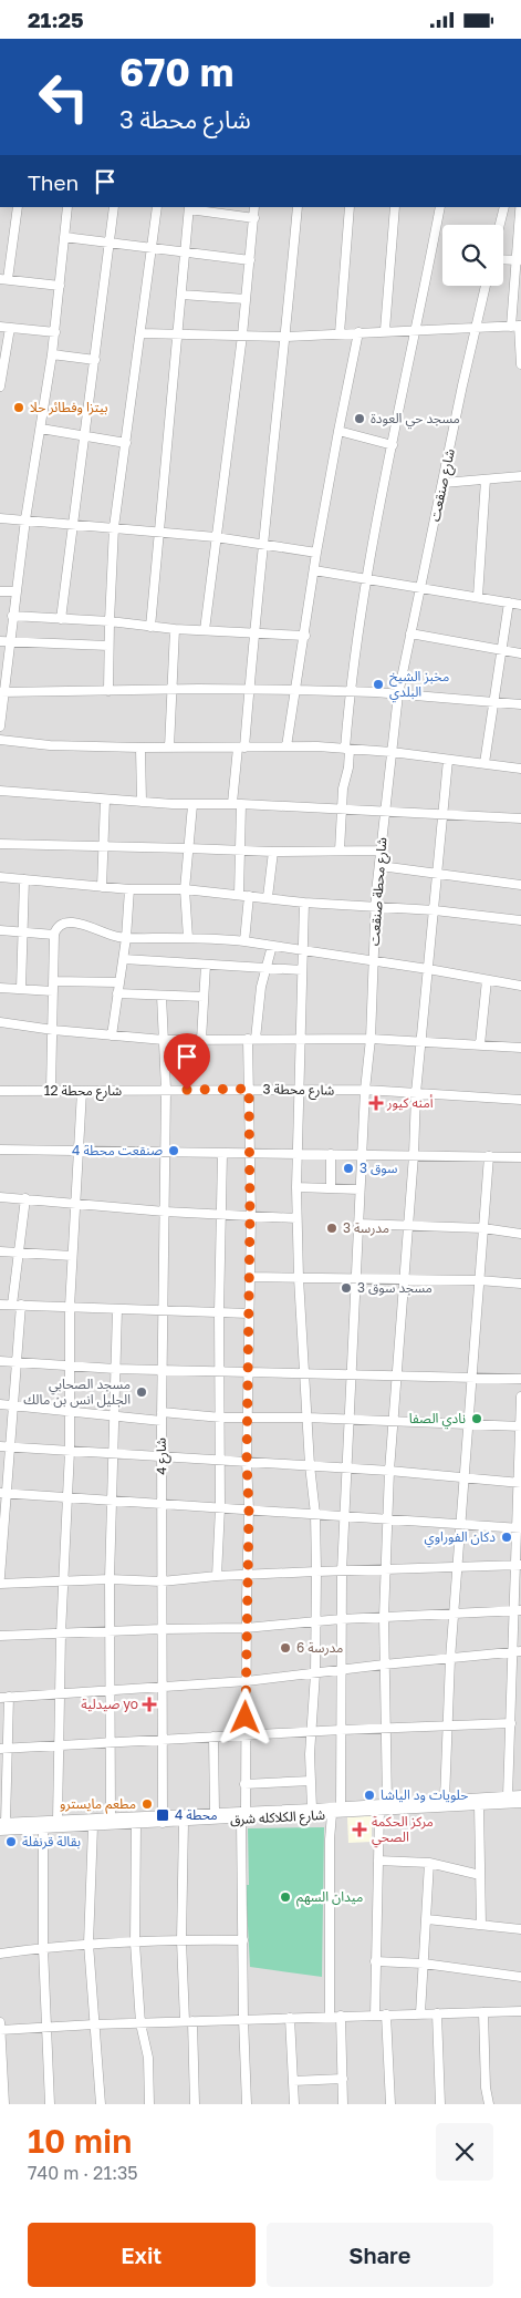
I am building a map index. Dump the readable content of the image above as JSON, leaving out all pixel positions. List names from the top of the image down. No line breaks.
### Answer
{"streets":{"street":["شارع صنقعت","شارع محطة صنقعت","شارع محطة 3","شارع محطة 12","شارع 4","شارع الكلاكله شرق"]},"crossings":[["شارع صنقعت","شارع محطة صنقعت"],["شارع محطة صنقعت","شارع محطة 3"],["شارع محطة صنقعت","شارع الكلاكله شرق"],["شارع محطة 3","شارع محطة 12"],["شارع محطة 3","شارع 4"],["شارع محطة 12","شارع 4"],["شارع 4","شارع الكلاكله شرق"]],"places":{"other":["بيتزا وفطائر حلا","مسجد حي العودة","مخبز الشيخ البلدي","صنقعت محطة 4","سوق 3","مدرسة 3","مسجد سوق 3","مسجد الصحابي الجليل انس بن مالك","نادي الصفا","دكان الفوراوي","مدرسة 6","حلويات ود الياشا","مطعم مايسترو","بقالة قرنفلة","ميدان السهم"],"health":["أمنه كيور","صيدلية yo","مركز الحكمة الصحي"],"transit":["محطة 4"]},"page":{"status":"21:25","turn":["670 m","شارع محطة 3"],"then":"Then","heading":["10 min","740 m · 21:35"],"buttons":["Exit","Share"]}}
